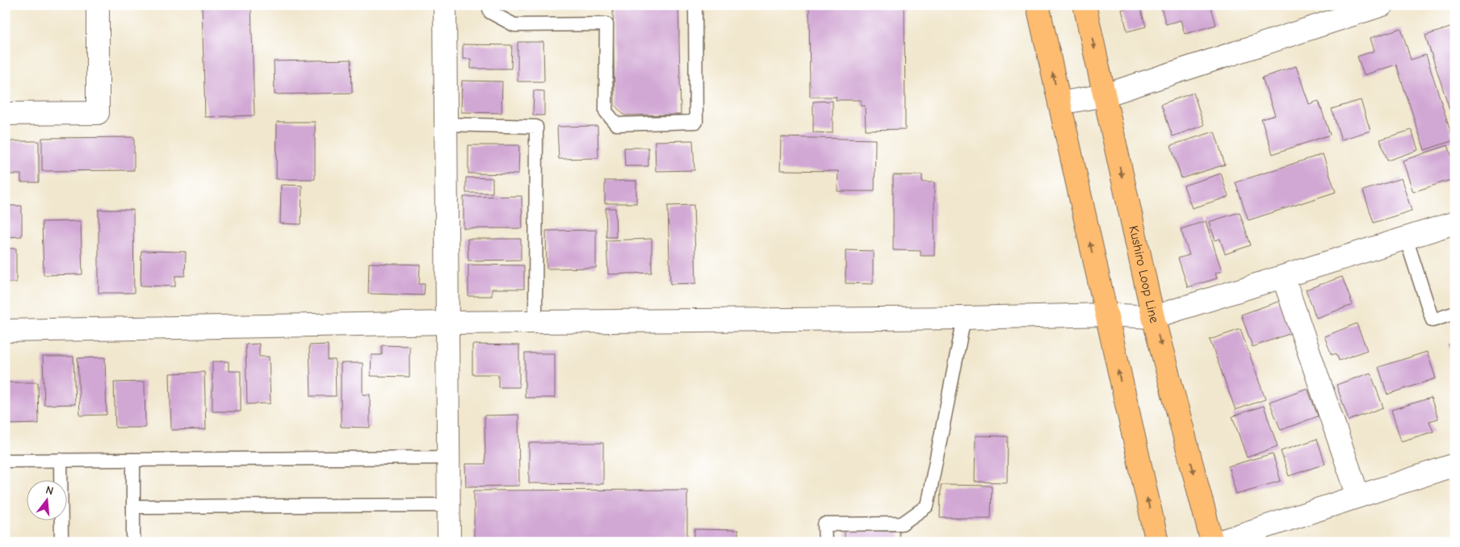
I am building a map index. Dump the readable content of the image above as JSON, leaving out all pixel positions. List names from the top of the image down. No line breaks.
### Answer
{"streets":{"main road":["Kushiro Loop Line"]},"north":"top"}
